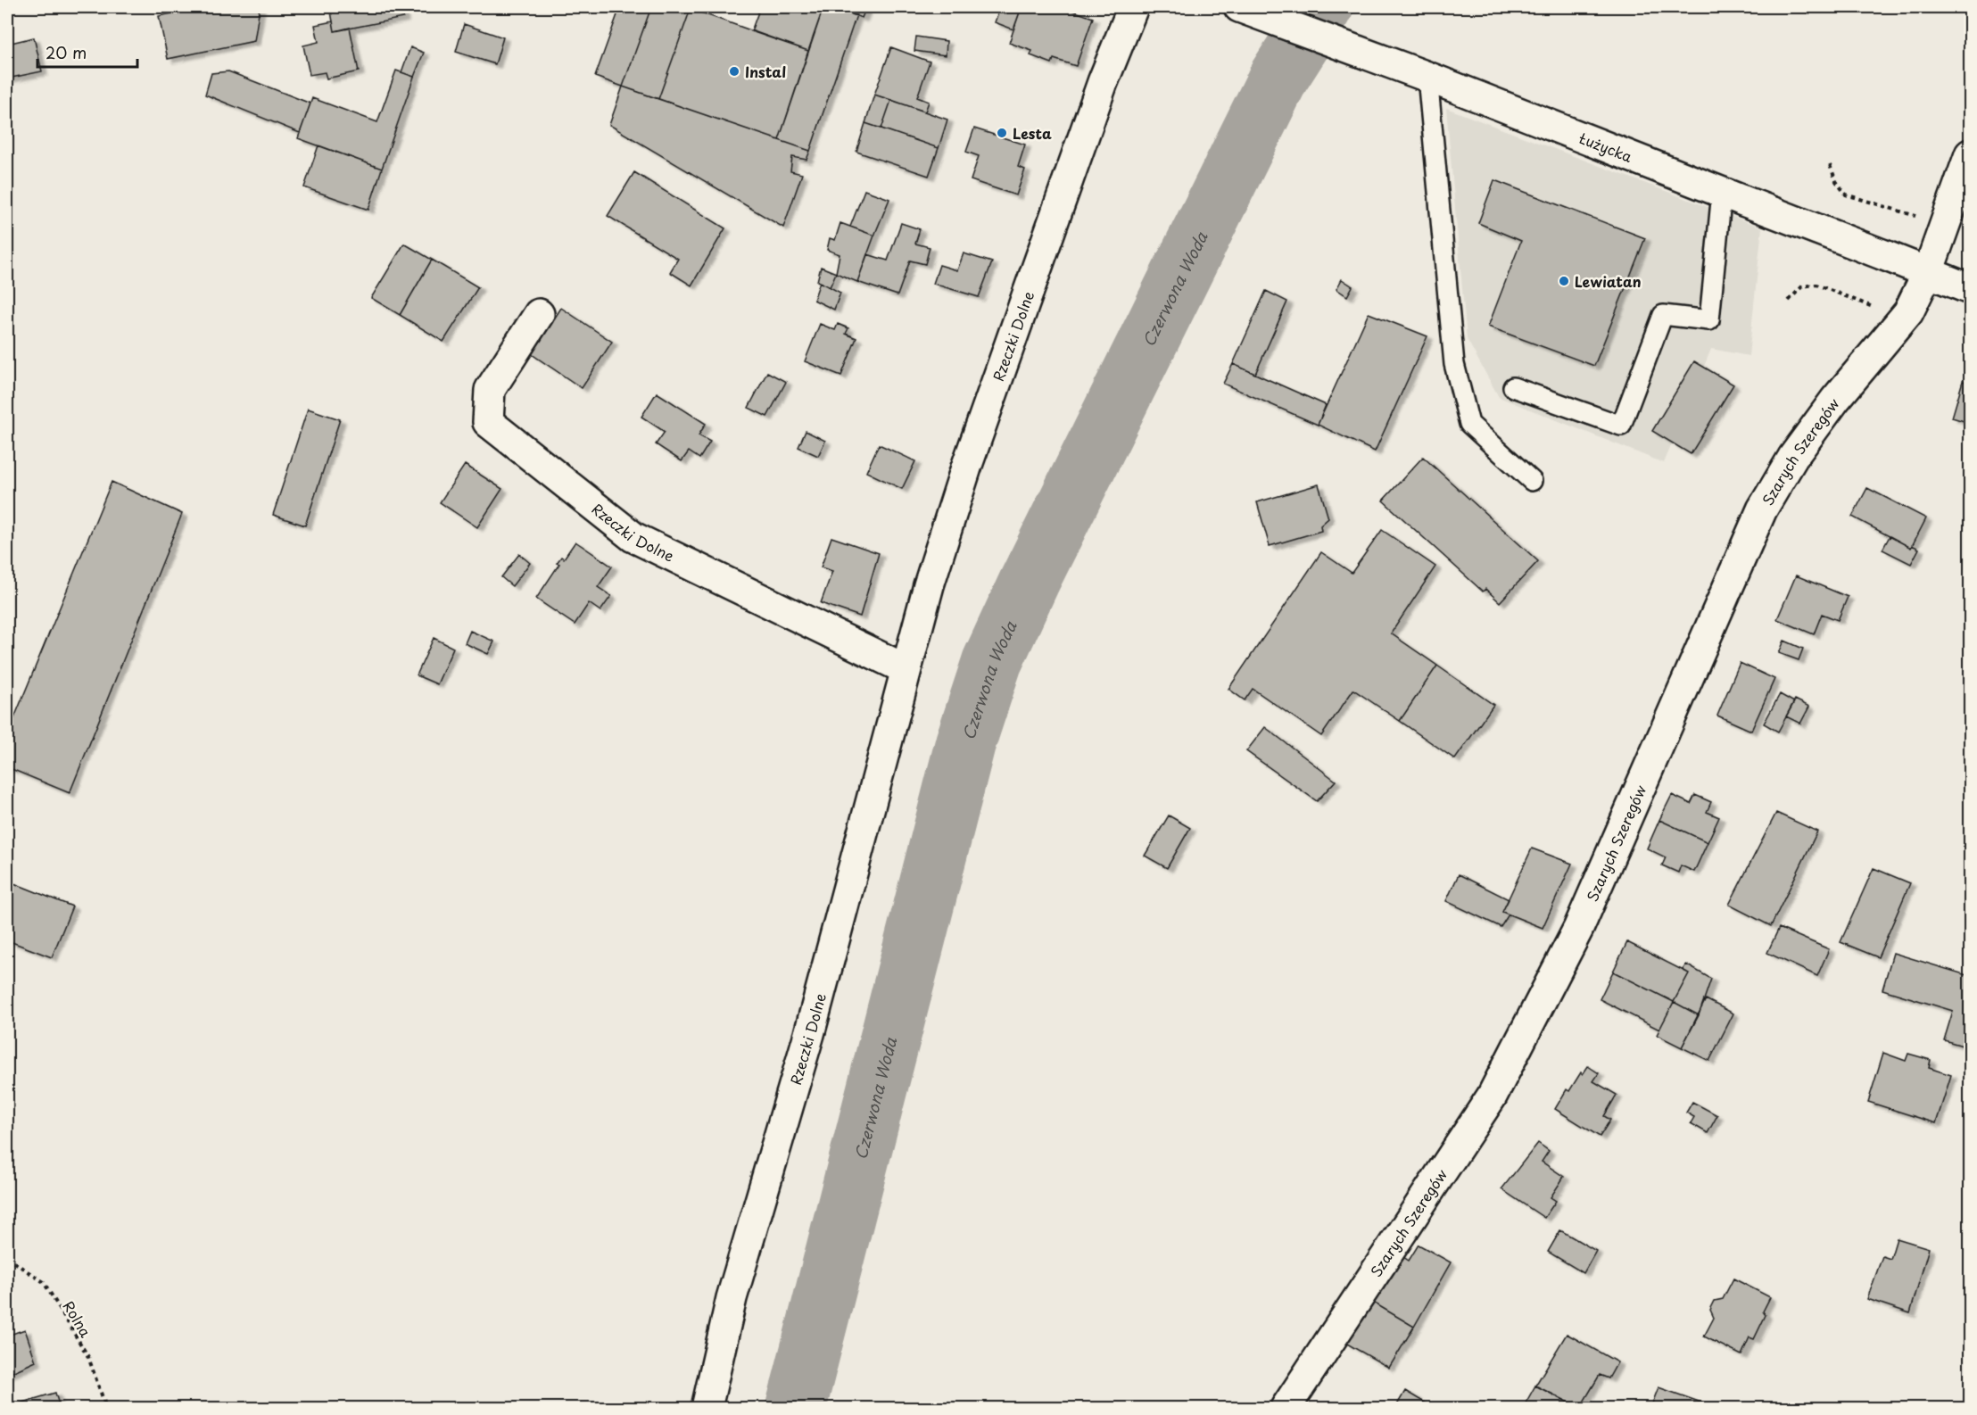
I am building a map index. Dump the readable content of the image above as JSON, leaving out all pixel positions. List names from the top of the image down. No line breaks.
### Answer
{"streets":{"street":["Łużycka","Rzeczki Dolne","Szarych Szeregów"],"path":["Rolna"]},"crossings":[["Łużycka","Szarych Szeregów"]],"water":["Czerwona Woda"],"places":["Instal","Lesta","Lewiatan"],"scale_bar":"20 m"}
